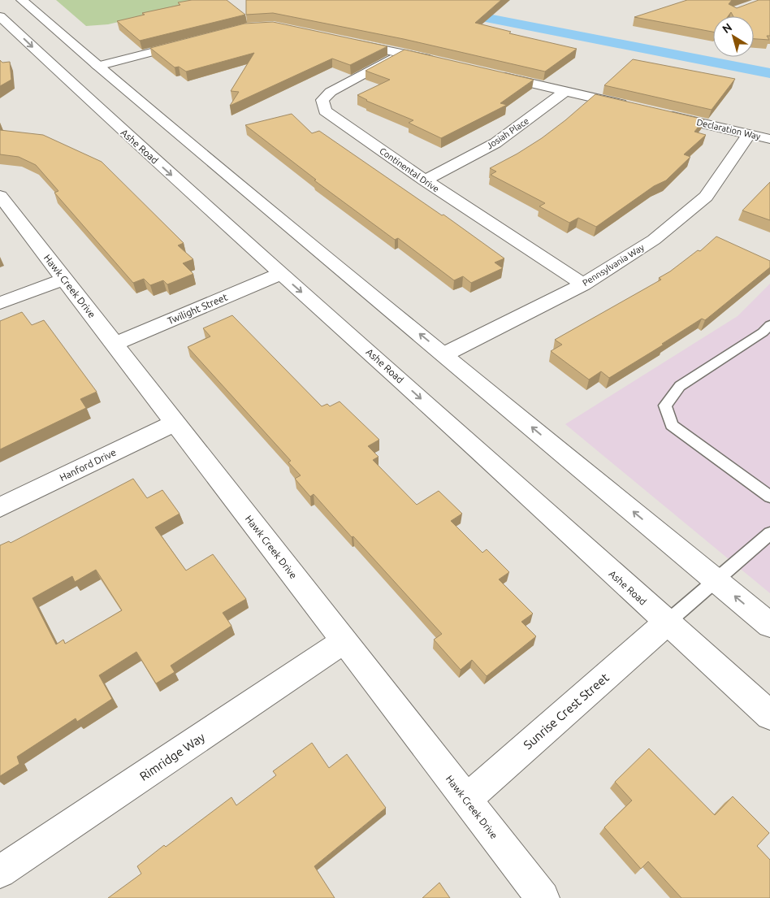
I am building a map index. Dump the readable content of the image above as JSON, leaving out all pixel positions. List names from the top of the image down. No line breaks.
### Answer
{"streets":{"street":["Declaration Way","Josiah Place","Ashe Road","Continental Drive","Pennsylvania Way","Hawk Creek Drive","Twilight Street","Hanford Drive","Sunrise Crest Street","Rimridge Way"]},"crossings":[["Declaration Way","Pennsylvania Way"],["Josiah Place","Continental Drive"],["Ashe Road","Twilight Street"],["Ashe Road","Sunrise Crest Street"],["Continental Drive","Pennsylvania Way"],["Hawk Creek Drive","Twilight Street"],["Hawk Creek Drive","Hanford Drive"],["Hawk Creek Drive","Sunrise Crest Street"],["Hawk Creek Drive","Rimridge Way"]],"north":"top left"}
